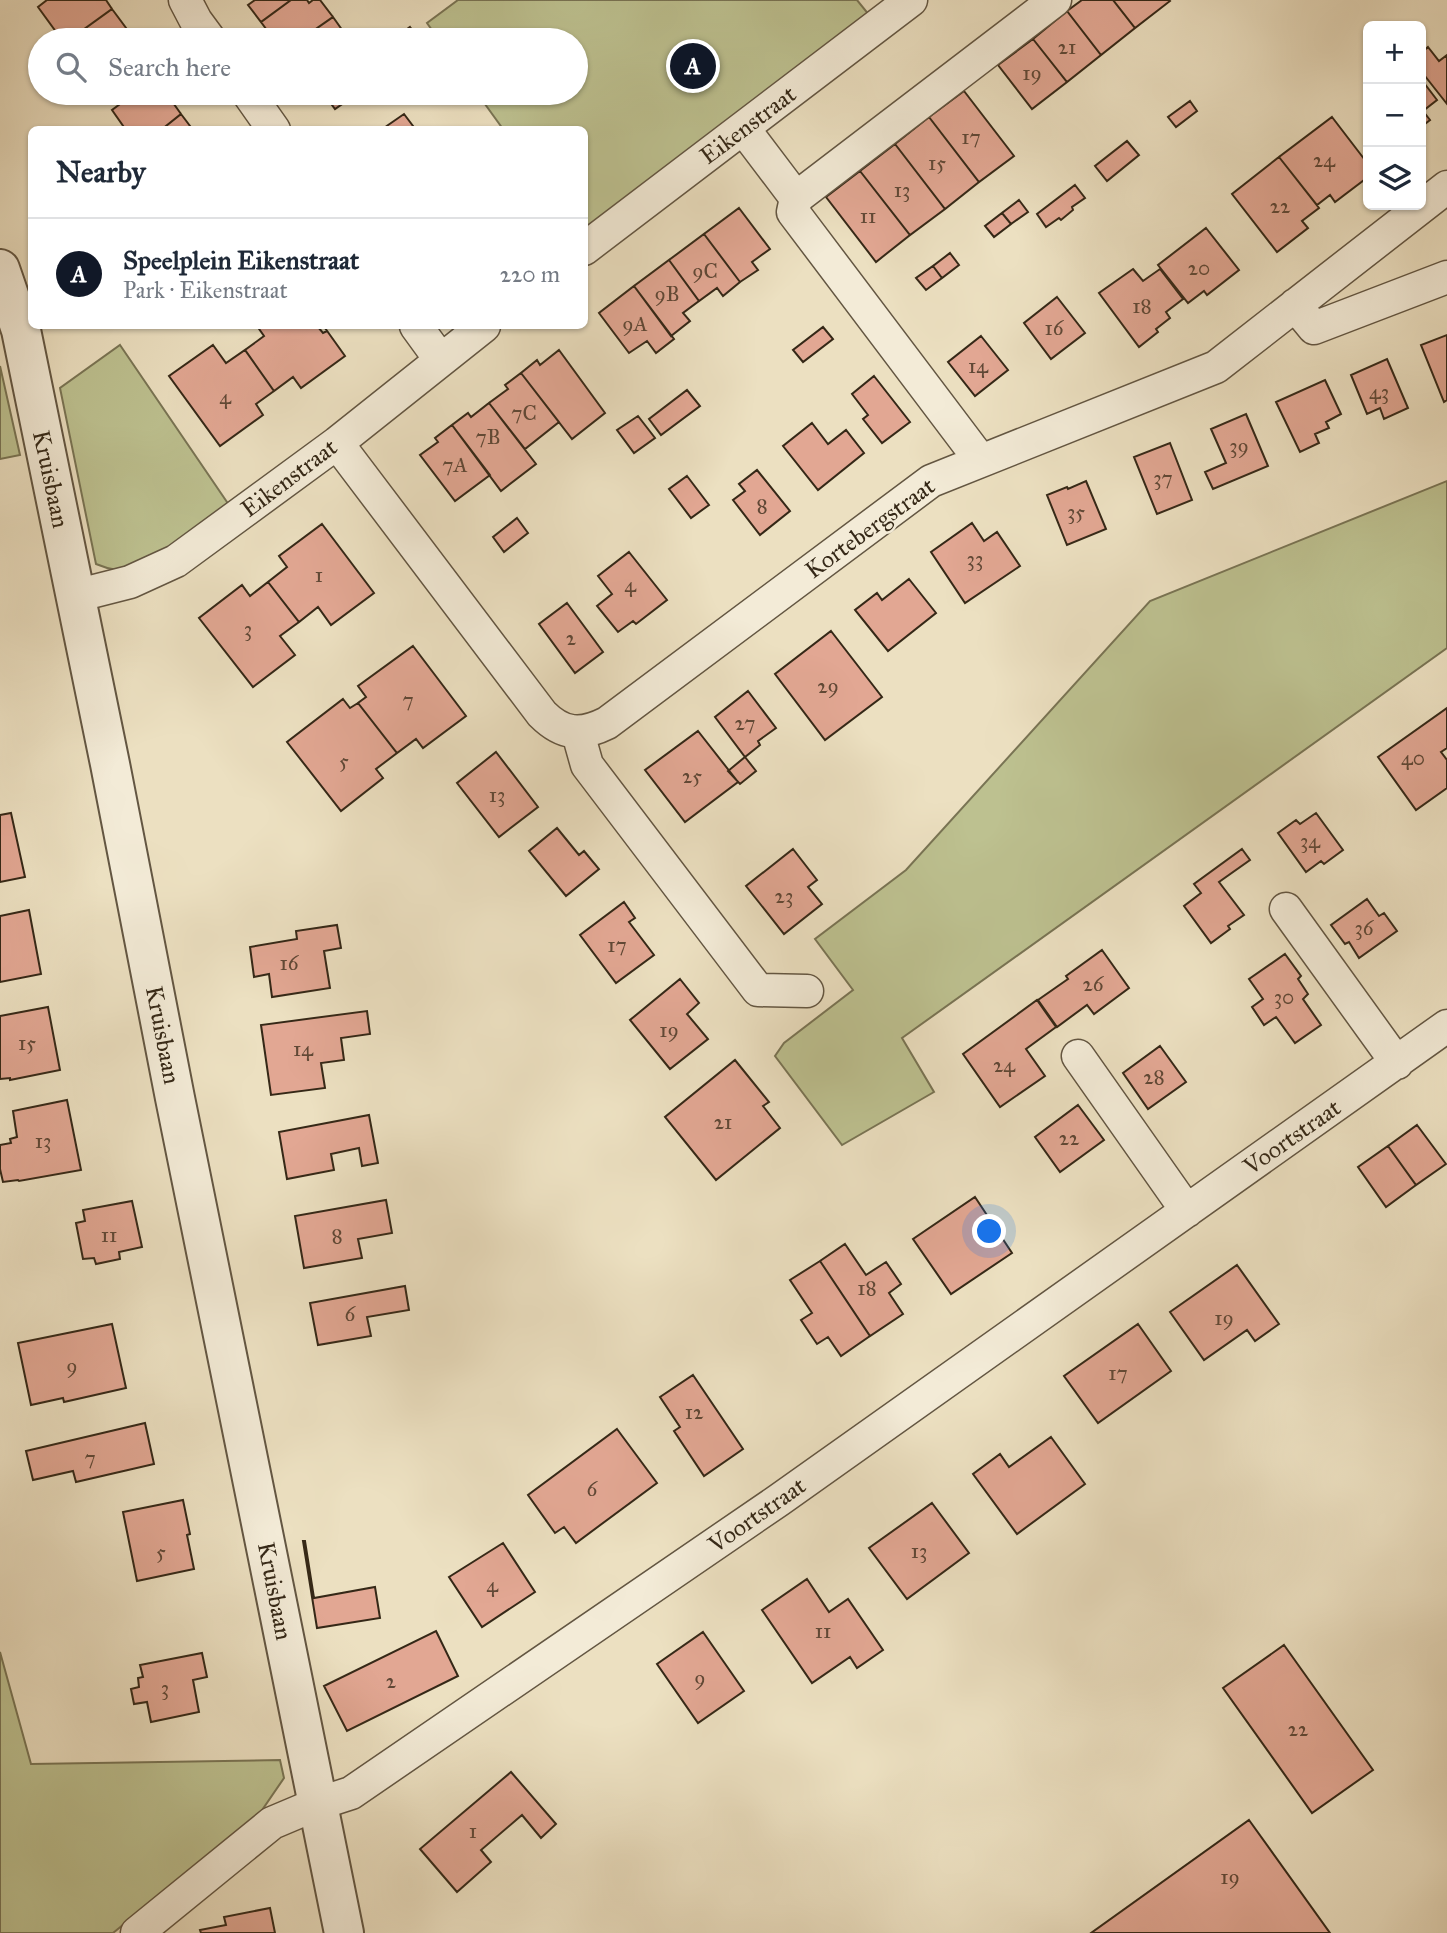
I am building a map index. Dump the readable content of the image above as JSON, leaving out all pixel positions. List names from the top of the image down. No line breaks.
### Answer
{"streets":{"street":["Eikenstraat","Kruisbaan","Kortebergstraat","Voortstraat"]},"crossings":[["Eikenstraat","Kruisbaan"],["Kruisbaan","Voortstraat"]],"house_numbers":["21","19","17","24","15","13","22","11","20","9C","9B","18","9A","16","14","43","4","7C","7B","39","7A","37","8","35","33","1","4","3","2","29","7","27","40","5","25","13","34","23","36","17","16","26","30","19","15","14","24","28","21","22","13","11","8","18","6","19","9","17","12","7","6","13","5","4","11","9","2","3","22","1","19"],"page":{"map_buttons":["+","−"],"search":"Search here","pins":"A","heading":"Nearby","list":[{"mark":"A","name":"Speelplein Eikenstraat","note":"Park · Eikenstraat","value":"220 m"}]}}
